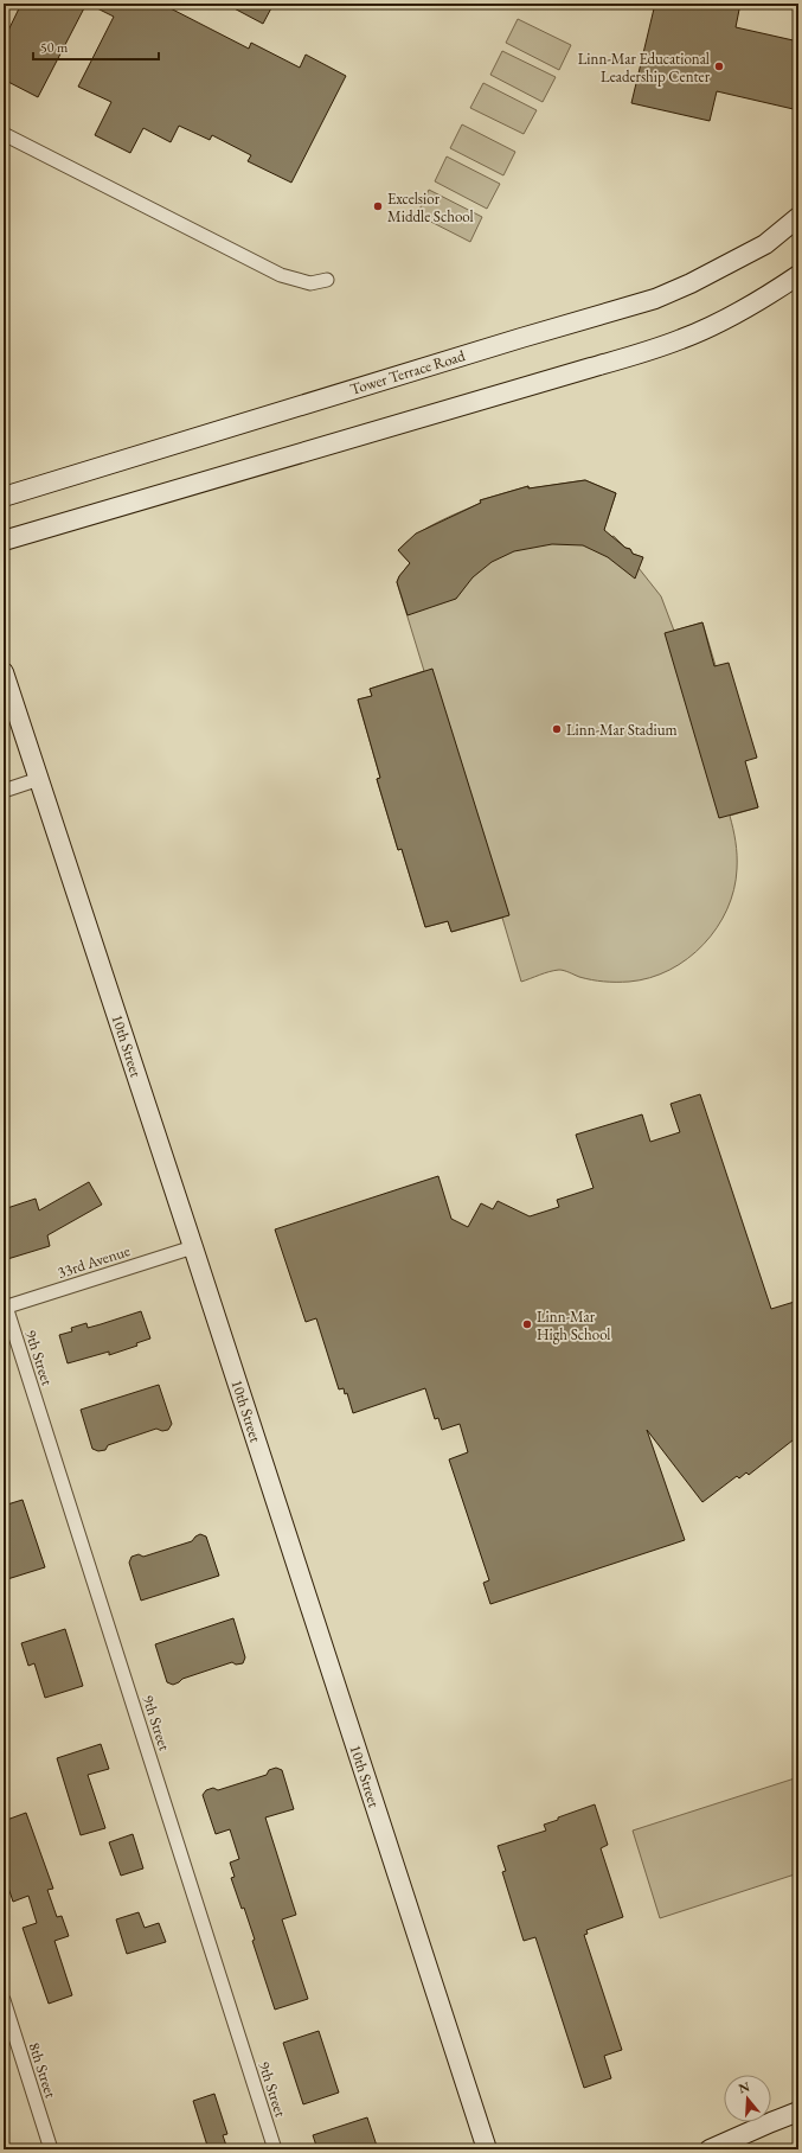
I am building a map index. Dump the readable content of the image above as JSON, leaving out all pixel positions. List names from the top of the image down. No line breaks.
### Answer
{"streets":{"street":["Tower Terrace Road","10th Street","33rd Avenue","9th Street","8th Street"]},"crossings":[["10th Street","33rd Avenue"],["33rd Avenue","9th Street"]],"places":["Linn-Mar Educational Leadership Center","Excelsior Middle School","Linn-Mar Stadium","Linn-Mar High School"],"scale_bar":"50 m","north":"top"}
